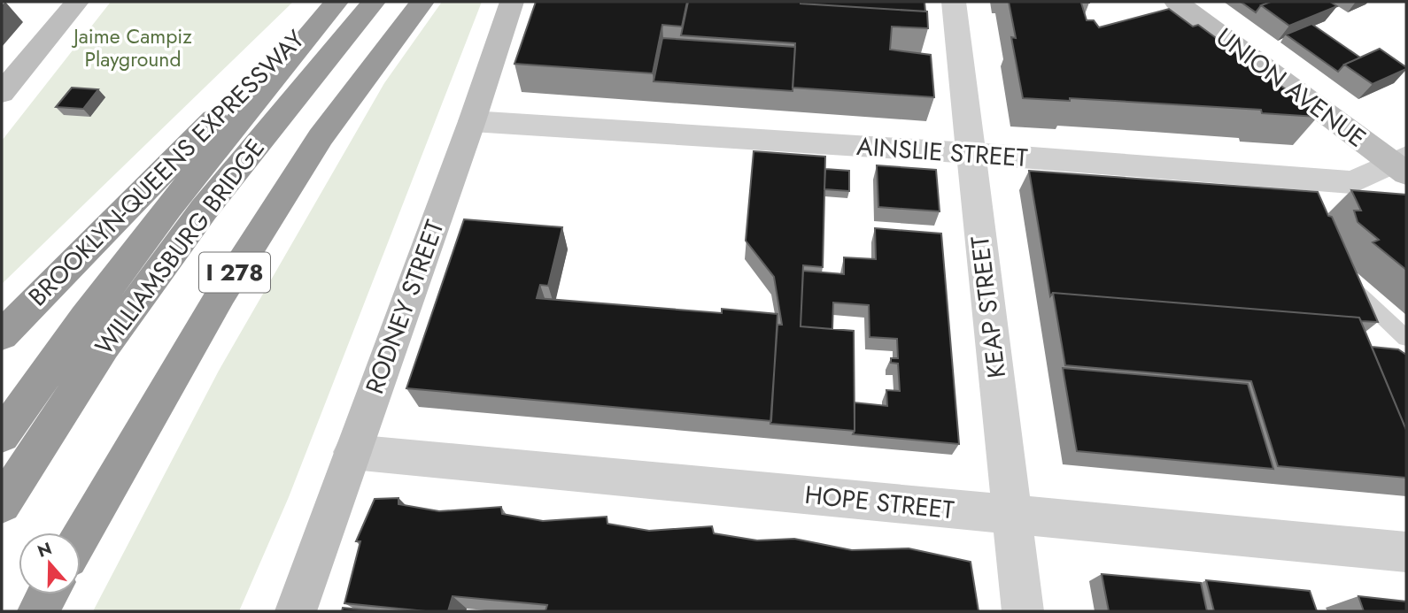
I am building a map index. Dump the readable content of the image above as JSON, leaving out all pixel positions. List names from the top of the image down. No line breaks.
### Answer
{"streets":{"highway":["BROOKLYN-QUEENS EXPRESSWAY","WILLIAMSBURG BRIDGE","I 278"],"main road":["UNION AVENUE","RODNEY STREET"],"street":["AINSLIE STREET","KEAP STREET","HOPE STREET"]},"crossings":[["UNION AVENUE","AINSLIE STREET"],["AINSLIE STREET","RODNEY STREET"],["AINSLIE STREET","KEAP STREET"],["RODNEY STREET","HOPE STREET"],["KEAP STREET","HOPE STREET"]],"parks":["Jaime Campiz Playground"],"north":"top"}
